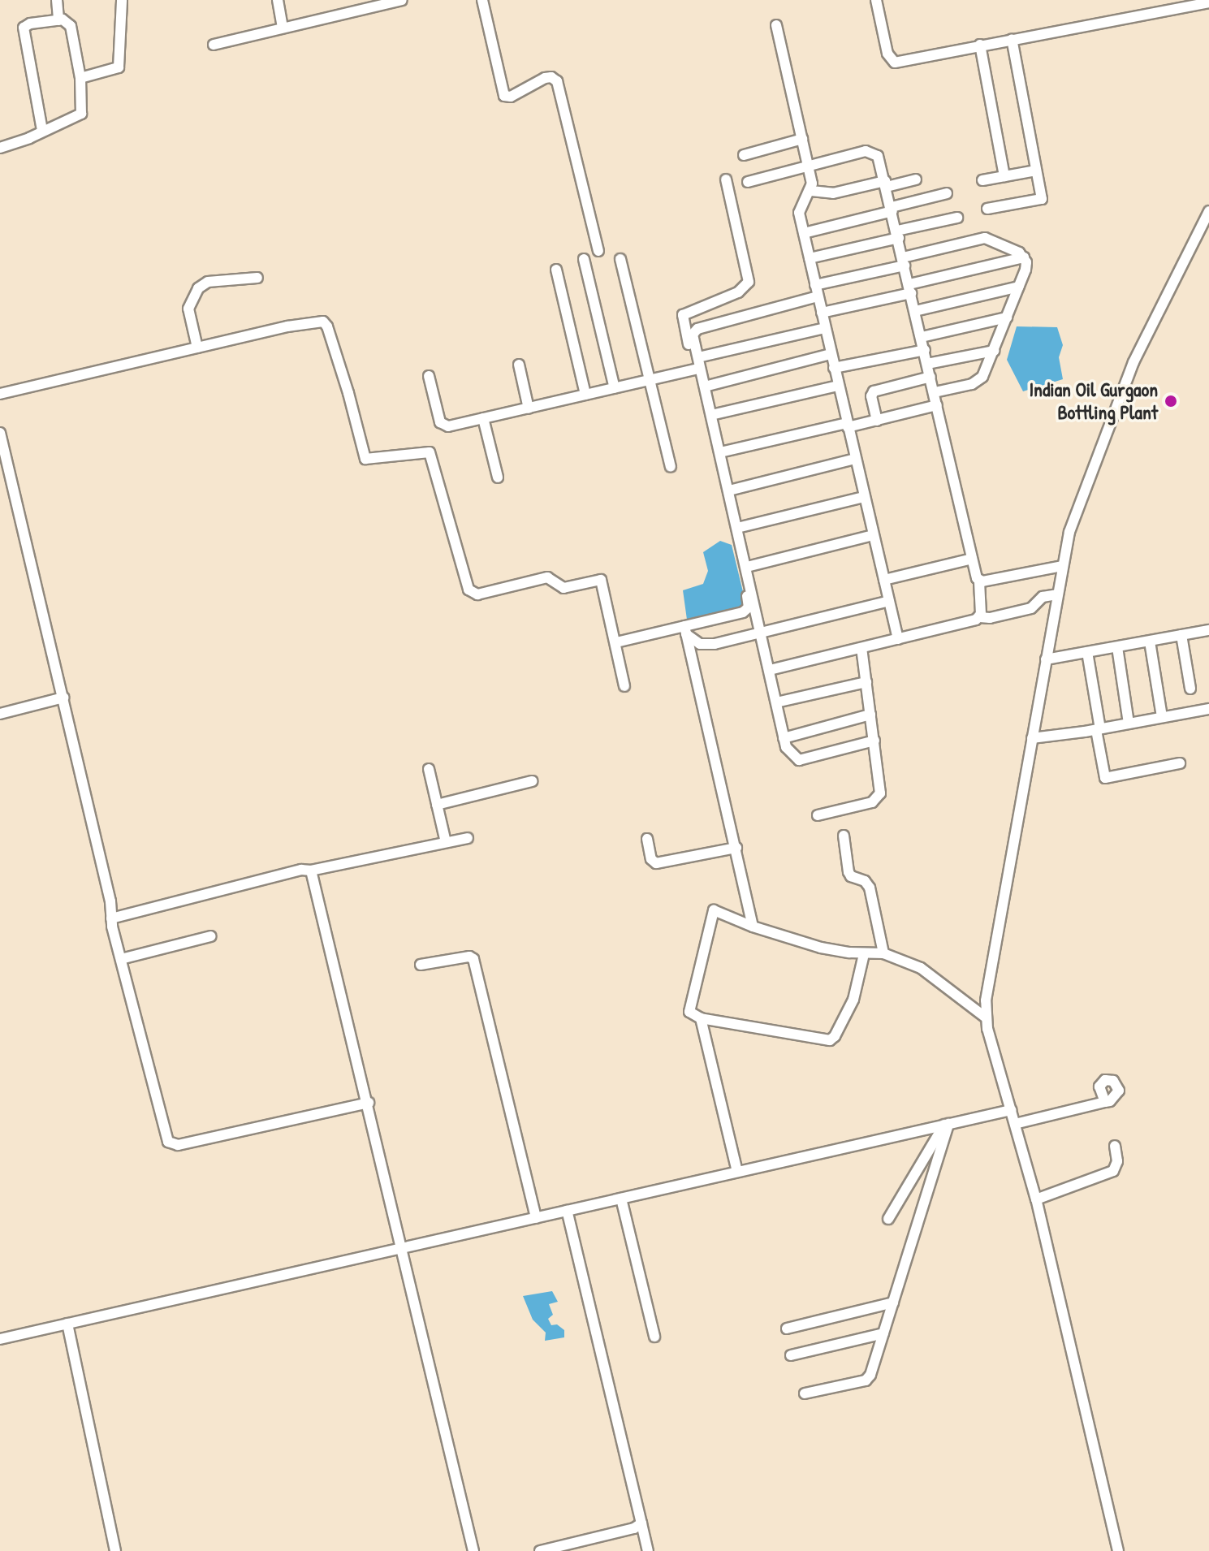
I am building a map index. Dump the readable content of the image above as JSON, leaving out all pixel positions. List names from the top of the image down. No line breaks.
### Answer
{"places":["Indian Oil Gurgaon Bottling Plant"]}
